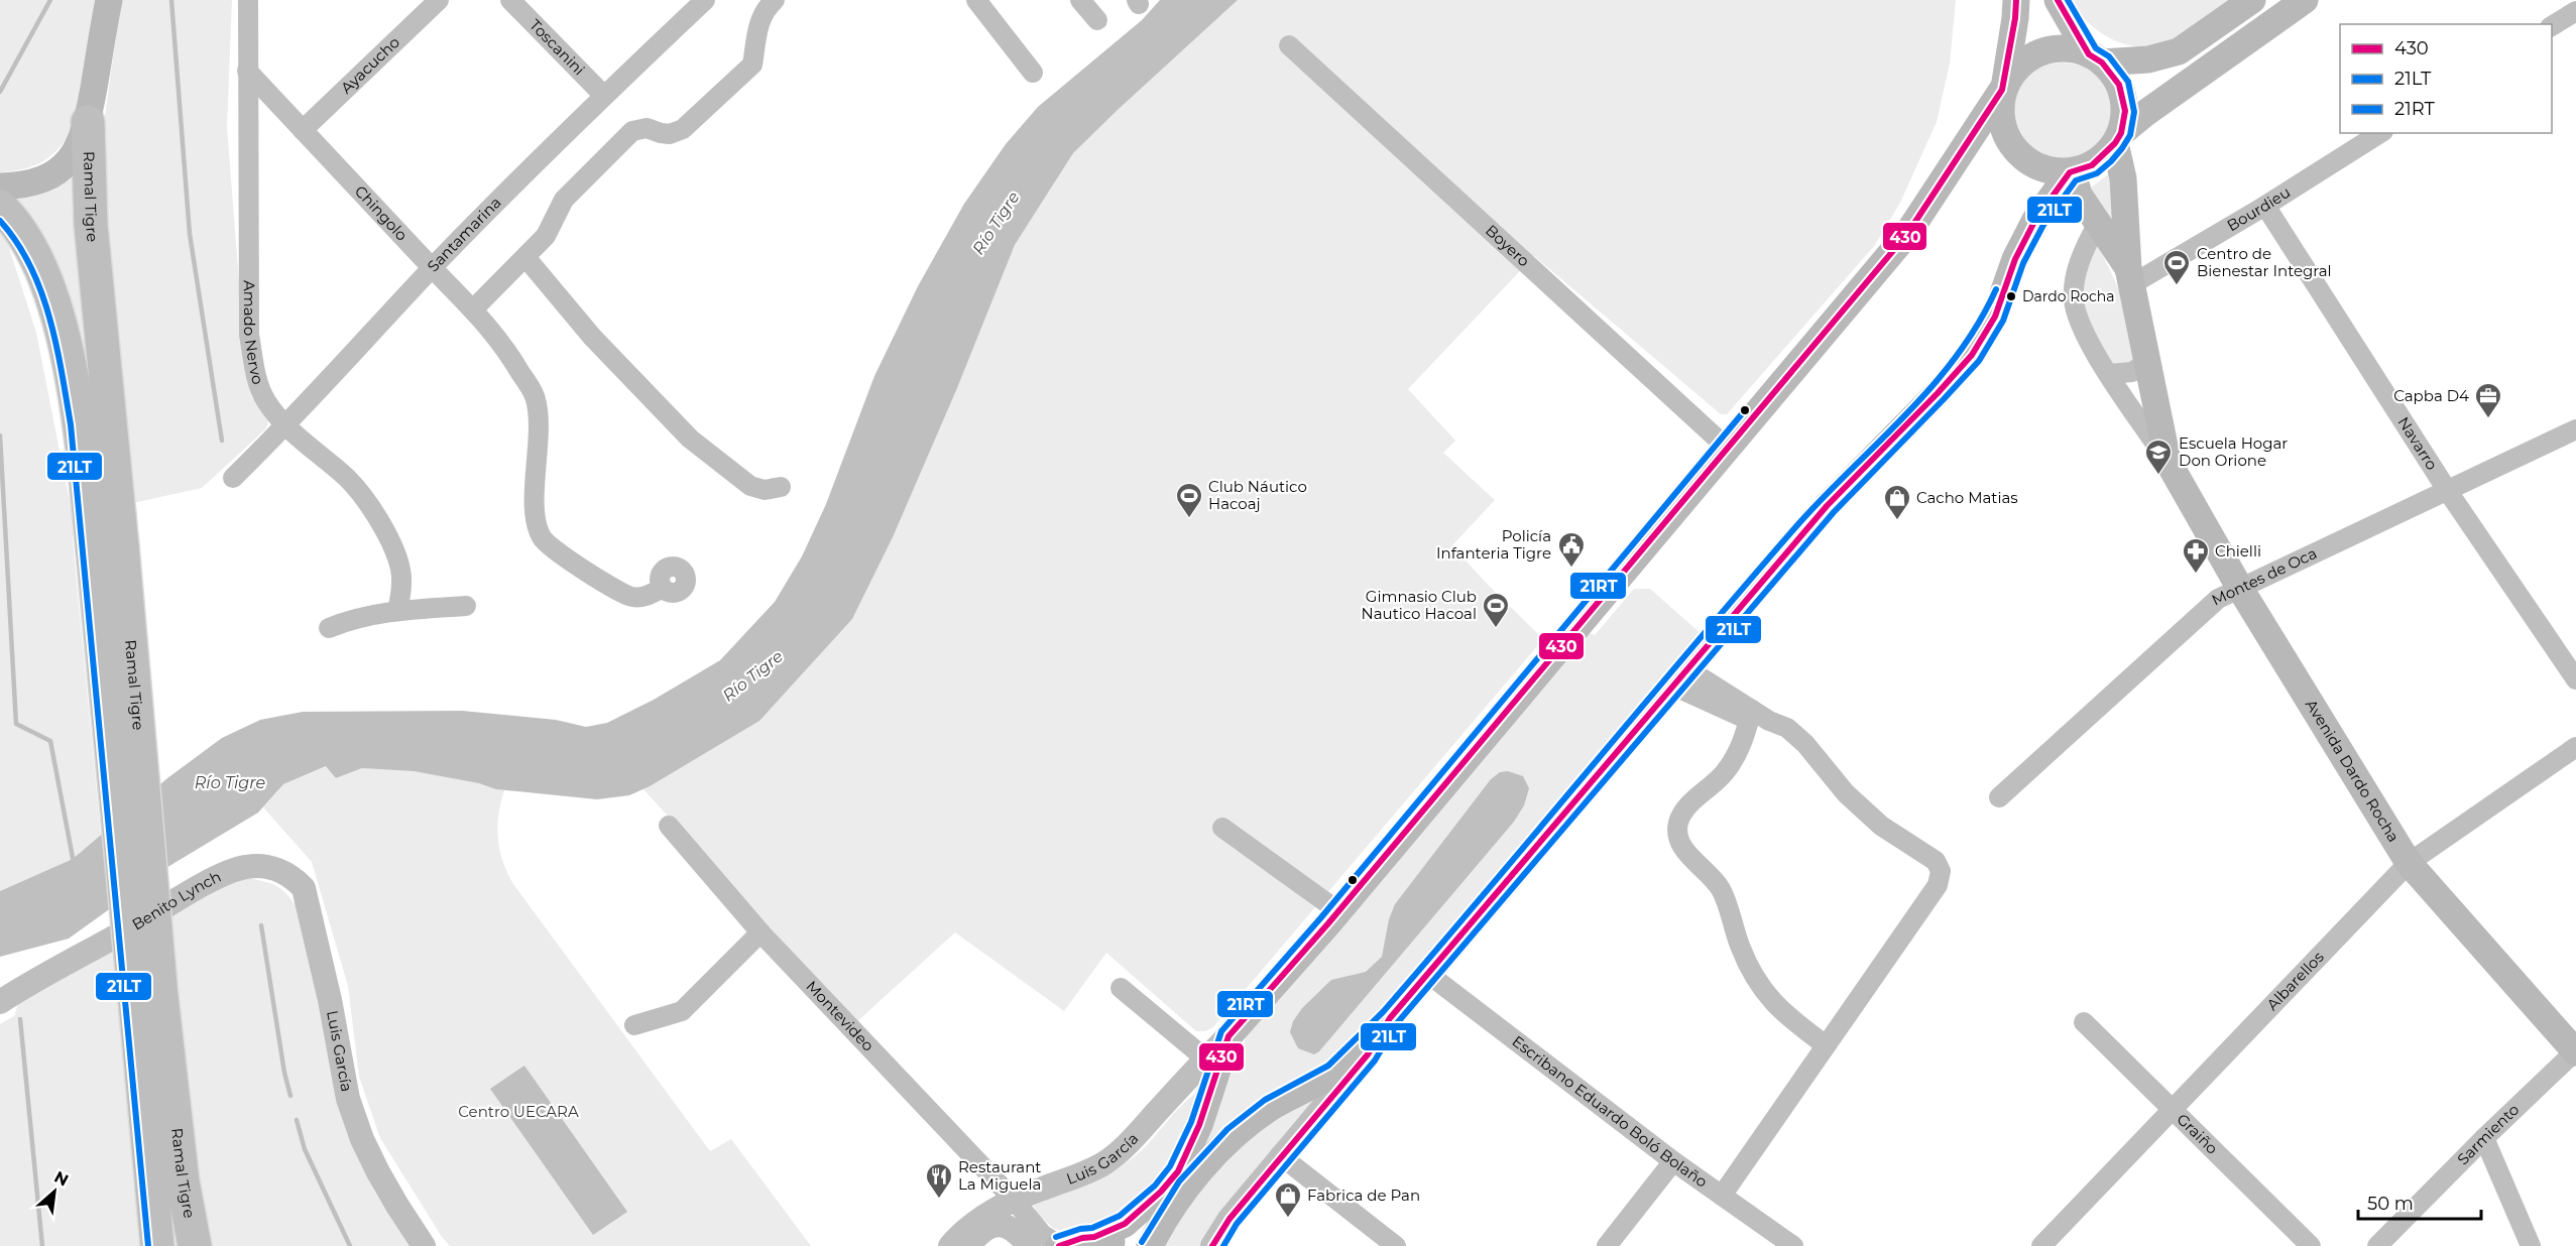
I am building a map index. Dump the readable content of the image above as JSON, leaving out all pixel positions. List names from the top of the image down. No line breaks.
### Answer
{"streets":{"highway":["Ramal Tigre"],"main road":["Avenida Dardo Rocha","Luis García"],"street":["Toscanini","Ayacucho","Bourdieu","Chingolo","Santamarina","Boyero","Amado Nervo","Navarro","Montes de Oca","Benito Lynch","Albarellos","Montevideo","Escribano Eduardo Boló Bolaño","Graiño","Sarmiento"]},"crossings":[["Toscanini","Santamarina"],["Ayacucho","Chingolo"],["Bourdieu","Navarro"],["Bourdieu","Avenida Dardo Rocha"],["Chingolo","Santamarina"],["Chingolo","Amado Nervo"],["Santamarina","Amado Nervo"],["Boyero","Luis García"],["Navarro","Montes de Oca"],["Montes de Oca","Avenida Dardo Rocha"],["Avenida Dardo Rocha","Albarellos"],["Avenida Dardo Rocha","Luis García"],["Avenida Dardo Rocha","Sarmiento"],["Benito Lynch","Luis García"],["Albarellos","Graiño"],["Montevideo","Luis García"]],"water":["Río Tigre"],"parks":["Centro UECARA"],"places":{"sports":["Centro de Bienestar Integral","Club Náutico Hacoaj","Gimnasio Club Nautico Hacoal"],"other":["Dardo Rocha"],"office":["Capba D4"],"school or university":["Escuela Hogar Don Orione"],"shop":["Cacho Matias","Fabrica de Pan"],"public building":["Policía Infanteria Tigre"],"pharmacy":["Chielli"],"restaurant":["Restaurant La Miguela"]},"lines":["transit line 430","transit line 21LT","transit line 21RT"],"legend":["430","21LT","21RT"],"scale_bar":"50 m","north":"top right"}
